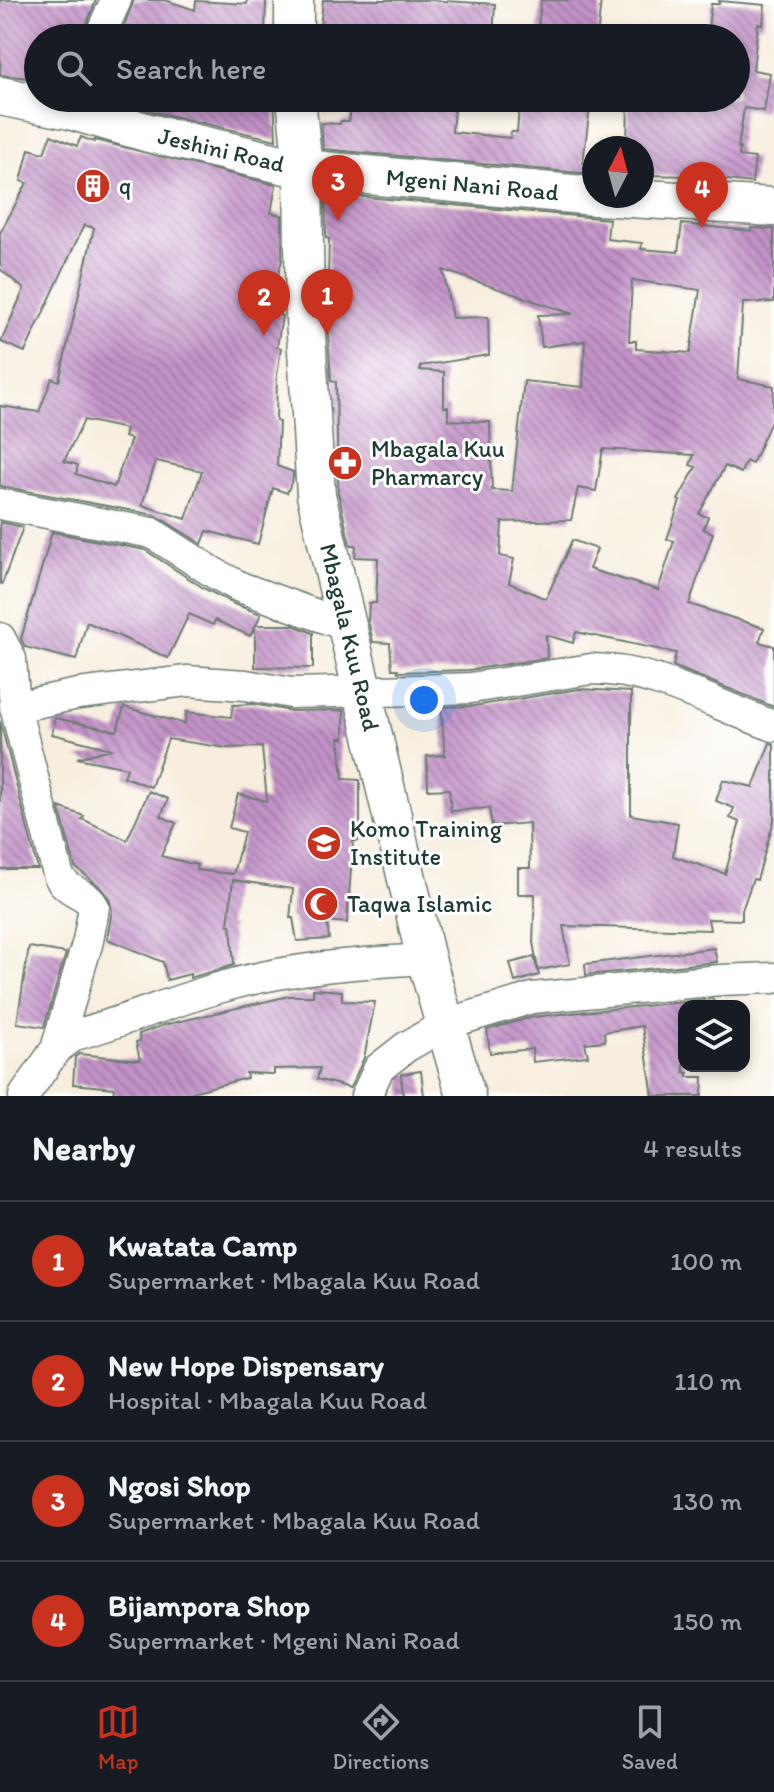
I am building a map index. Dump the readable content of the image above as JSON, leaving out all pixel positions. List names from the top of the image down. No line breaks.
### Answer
{"streets":{"street":["Jeshini Road","Mgeni Nani Road","Mbagala Kuu Road"]},"crossings":[["Jeshini Road","Mgeni Nani Road"],["Jeshini Road","Mbagala Kuu Road"],["Mgeni Nani Road","Mbagala Kuu Road"]],"places":{"building":["q"],"pharmacy":["Mbagala Kuu Pharmarcy"],"school or university":["Komo Training Institute"],"mosque":["Taqwa Islamic"]},"north":"top","page":{"search":"Search here","pins":["3","4","1","2"],"heading":["Nearby","4 results"],"list":[{"mark":"1","name":"Kwatata Camp","note":"Supermarket · Mbagala Kuu Road","value":"100 m"},{"mark":"2","name":"New Hope Dispensary","note":"Hospital · Mbagala Kuu Road","value":"110 m"},{"mark":"3","name":"Ngosi Shop","note":"Supermarket · Mbagala Kuu Road","value":"130 m"},{"mark":"4","name":"Bijampora Shop","note":"Supermarket · Mgeni Nani Road","value":"150 m"}],"nav":["Map","Directions","Saved"]}}
